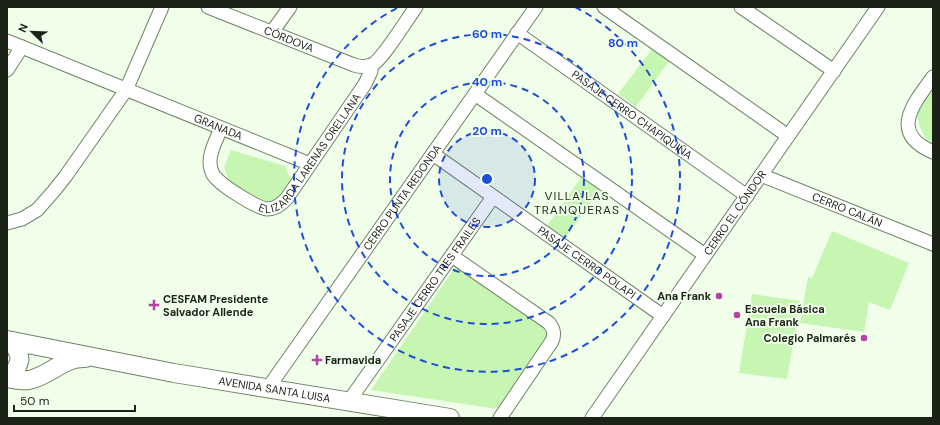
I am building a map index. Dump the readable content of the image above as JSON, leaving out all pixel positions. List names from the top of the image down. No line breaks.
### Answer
{"streets":{"main road":["AVENIDA SANTA LUISA"],"street":["CÓRDOVA","PASAJE CERRO CHAPIQUIÑA","GRANADA","ELIZARDA LARENAS ORELLANA","CERRO PUNTA REDONDA","CERRO CALÁN","CERRO EL CÓNDOR","PASAJE CERRO POLAPI","PASAJE CERRO TRES FRAILES"]},"crossings":[["CÓRDOVA","ELIZARDA LARENAS ORELLANA"],["PASAJE CERRO CHAPIQUIÑA","CERRO PUNTA REDONDA"],["PASAJE CERRO CHAPIQUIÑA","CERRO EL CÓNDOR"],["GRANADA","ELIZARDA LARENAS ORELLANA"],["CERRO PUNTA REDONDA","PASAJE CERRO POLAPI"],["CERRO PUNTA REDONDA","AVENIDA SANTA LUISA"],["CERRO CALÁN","CERRO EL CÓNDOR"],["CERRO EL CÓNDOR","PASAJE CERRO POLAPI"],["PASAJE CERRO POLAPI","PASAJE CERRO TRES FRAILES"],["PASAJE CERRO TRES FRAILES","AVENIDA SANTA LUISA"]],"districts":["VILLA LAS TRANQUERAS"],"places":{"other":["Ana Frank","Escuela Básica Ana Frank","Colegio Palmarés"],"health":["CESFAM Presidente Salvador Allende","Farmavida"]},"scale_bar":"50 m","north":"top left","rings":["60 m","80 m","40 m","20 m"]}
